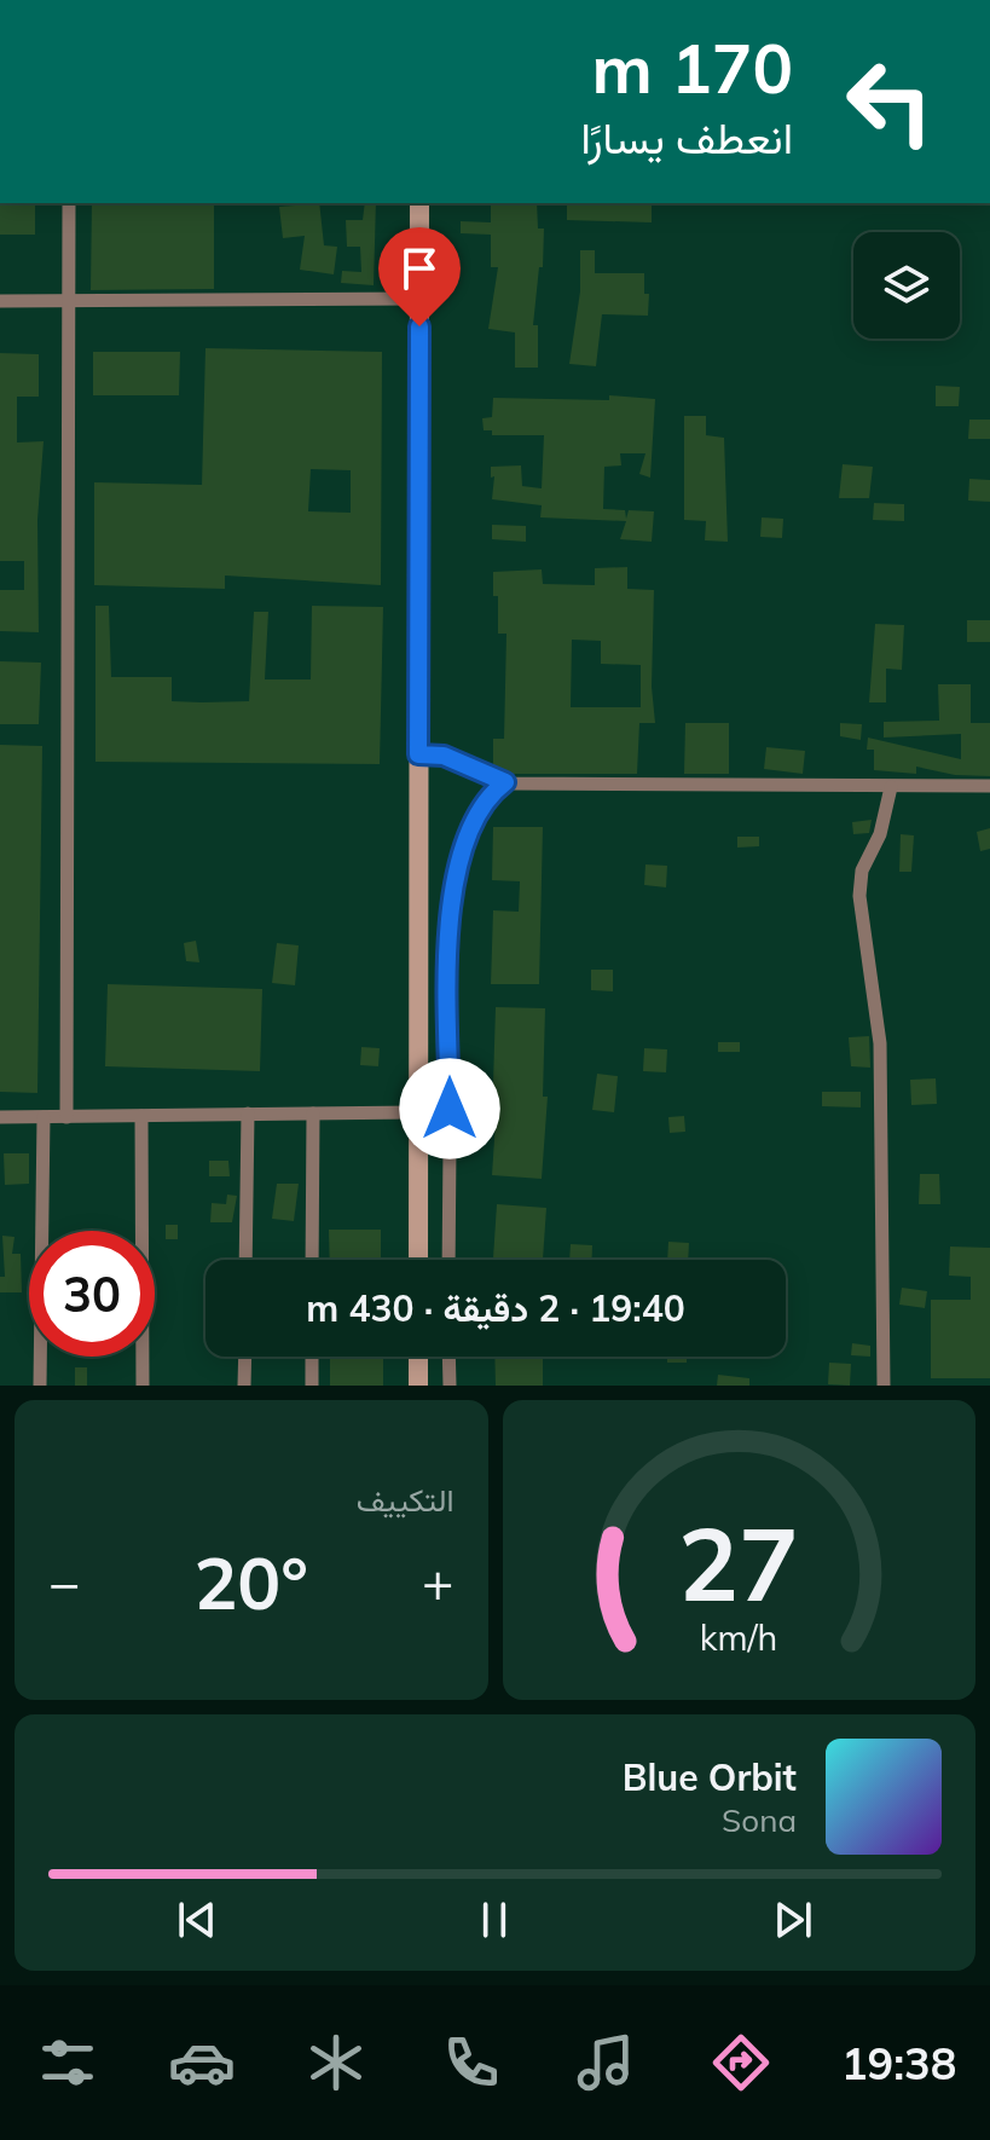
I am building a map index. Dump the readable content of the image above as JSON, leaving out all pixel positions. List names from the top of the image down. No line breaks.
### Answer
{"page":{"turn":["170 m","انعطف يسارًا"],"limit":"30","trip":"19:40 · 2 دقيقة · 430 m","tile":"التكييف","heat":["−","20°","+"],"song":["Blue Orbit","Sona"],"tabs":"19:38","gauge":["27","km/h"]}}
